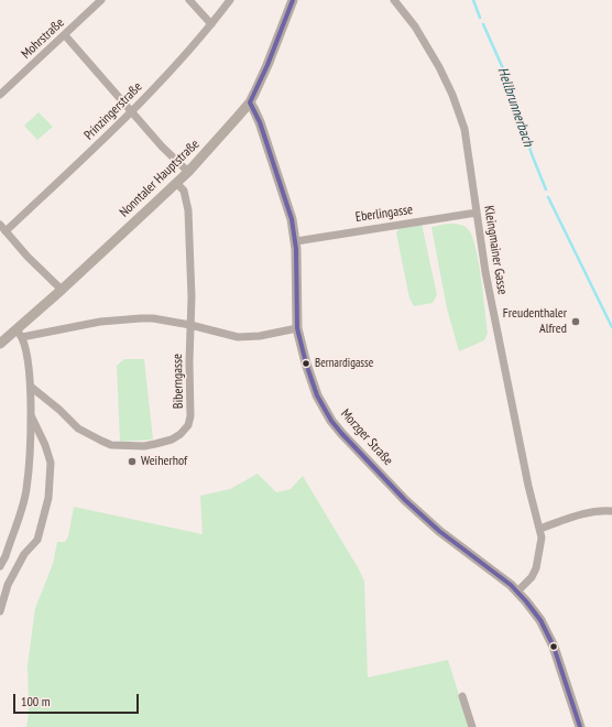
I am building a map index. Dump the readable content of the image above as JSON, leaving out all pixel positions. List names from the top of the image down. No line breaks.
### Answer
{"streets":{"street":["Mohrstraße","Prinzingerstraße","Nonntaler Hauptstraße","Eberlingasse","Kleingmainer Gasse","Biberngasse","Morzger Straße"]},"crossings":[["Nonntaler Hauptstraße","Biberngasse"],["Nonntaler Hauptstraße","Morzger Straße"],["Eberlingasse","Kleingmainer Gasse"],["Eberlingasse","Morzger Straße"],["Kleingmainer Gasse","Morzger Straße"]],"water":["Hellbrunnerbach"],"places":["Freudenthaler Alfred","Bernardigasse","Weiherhof"],"scale_bar":"100 m"}
